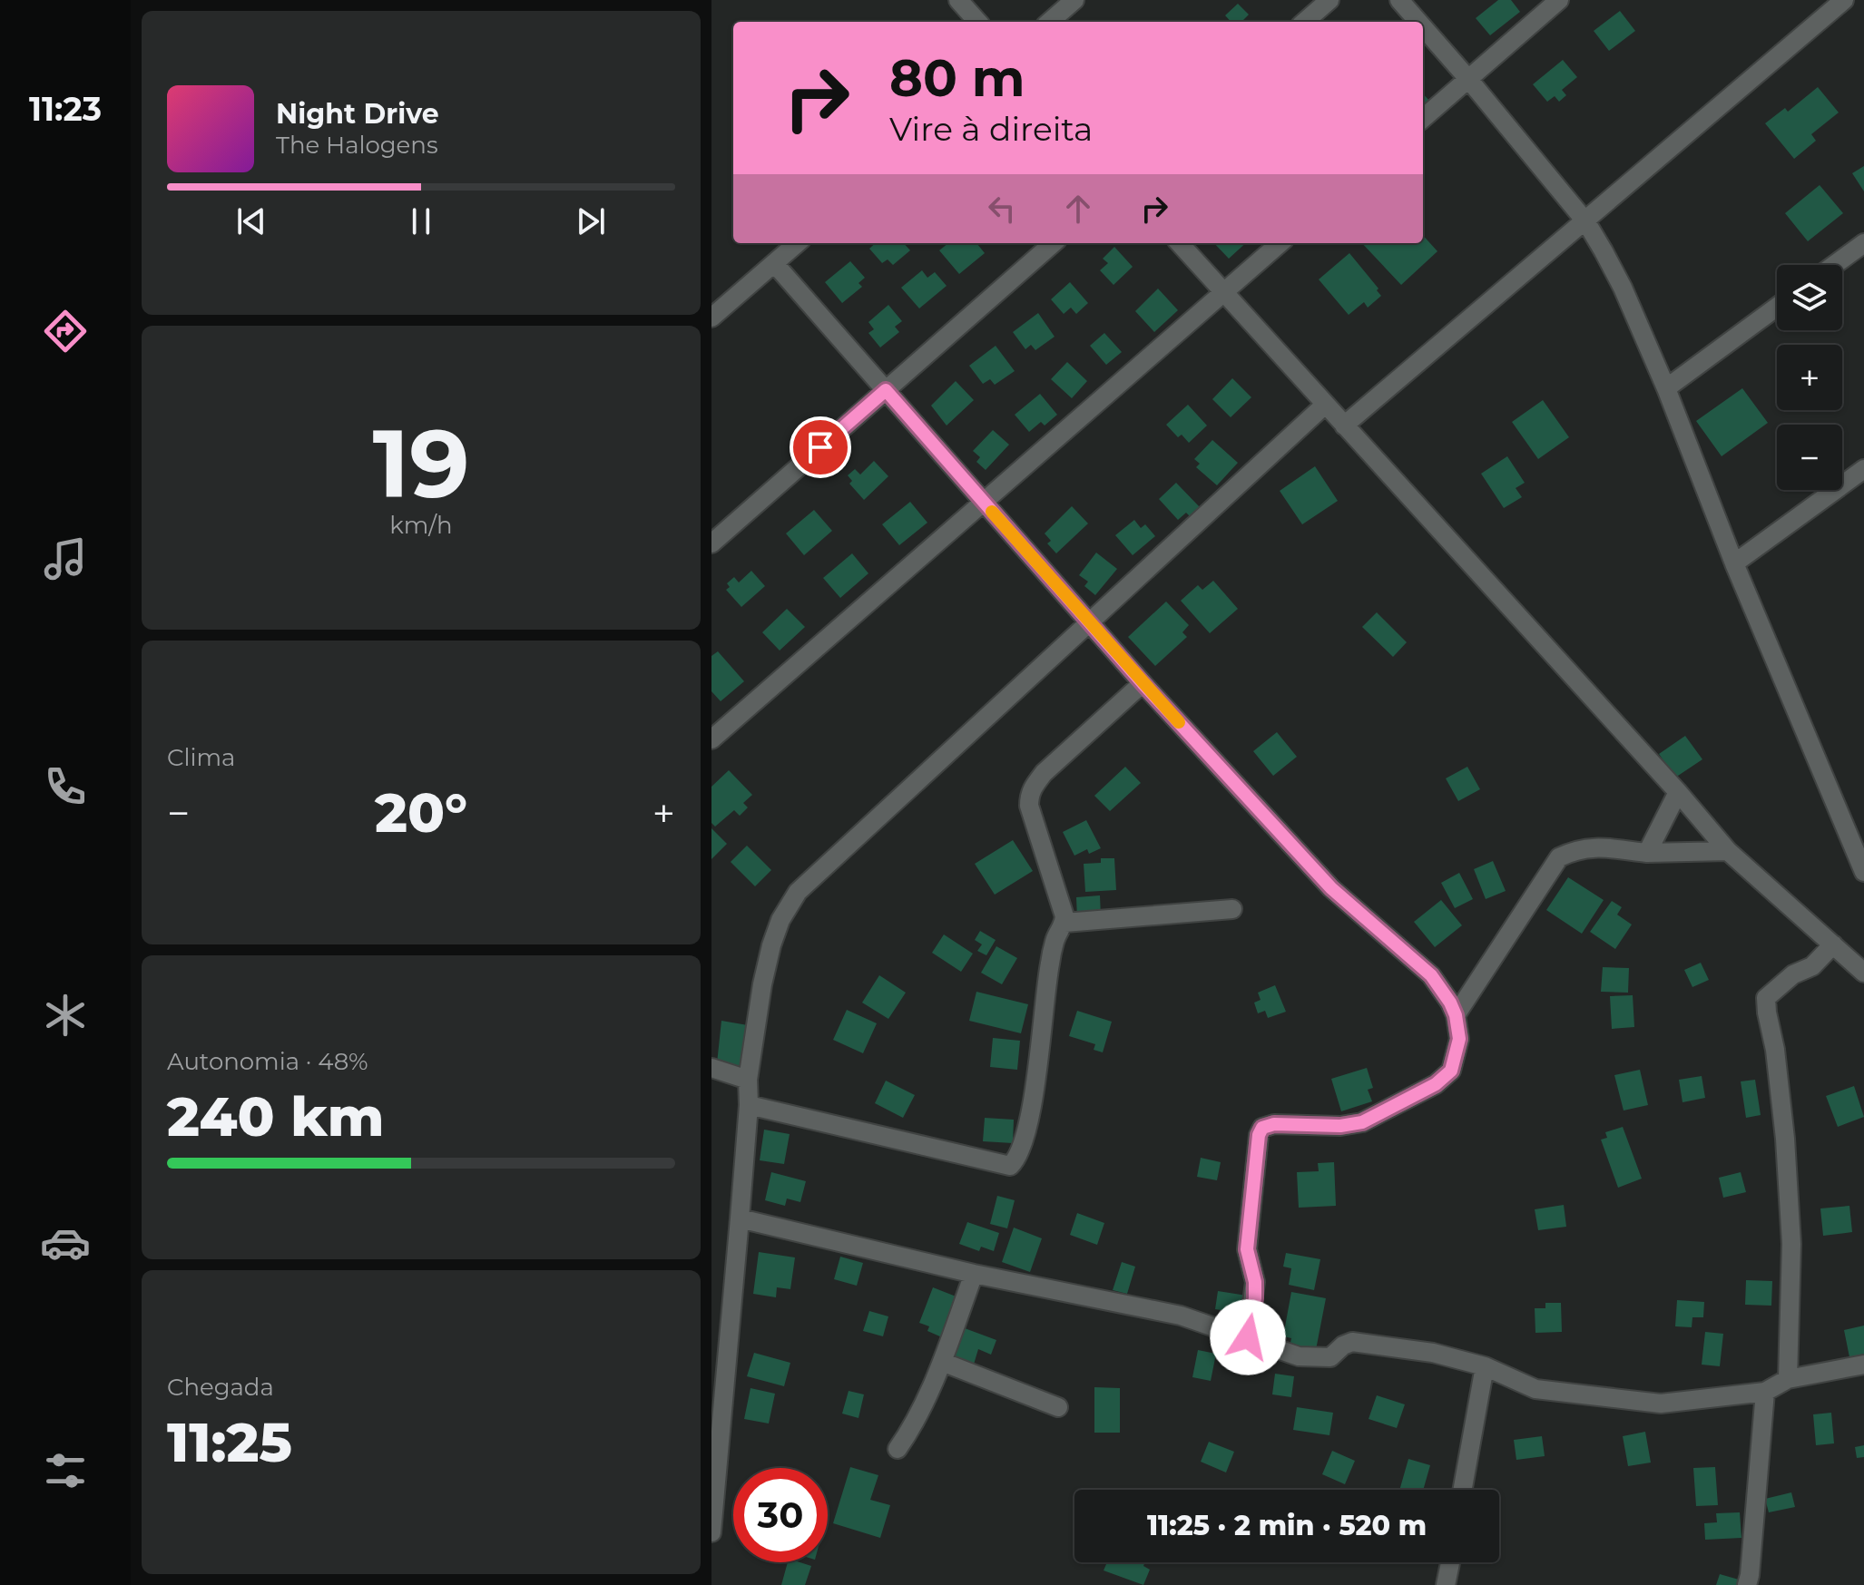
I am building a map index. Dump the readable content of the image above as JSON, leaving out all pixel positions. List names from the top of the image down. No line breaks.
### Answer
{"page":{"tabs":"11:23","turn":["80 m","Vire à direita"],"song":["Night Drive","The Halogens"],"map_buttons":["+","−"],"tile":[["19","km/h"],"Clima",["Autonomia · 48%","240 km"],["Chegada","11:25"]],"heat":["−","20°","+"],"limit":"30","trip":"11:25 · 2 min · 520 m"}}
